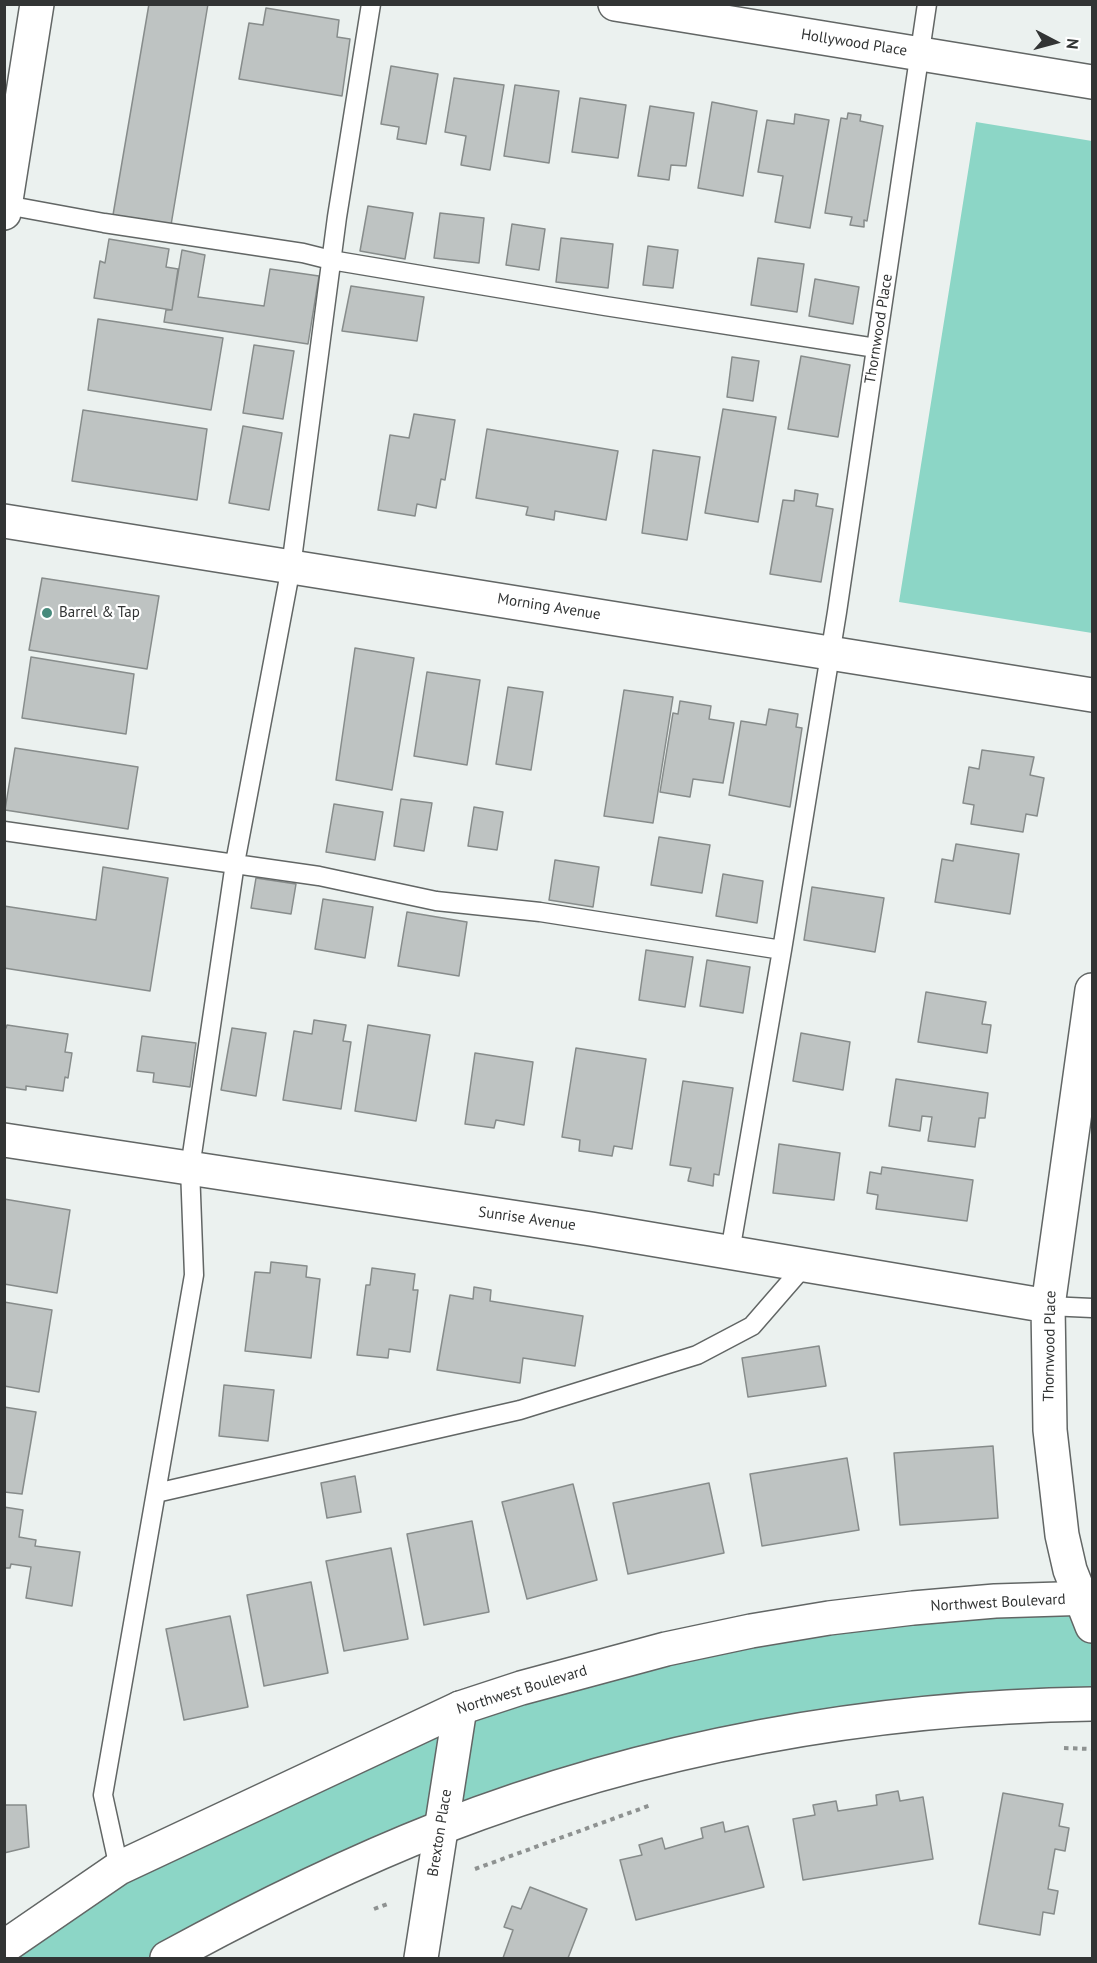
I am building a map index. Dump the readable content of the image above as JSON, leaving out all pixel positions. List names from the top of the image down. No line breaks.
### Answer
{"streets":{"street":["Hollywood Place","Thornwood Place","Morning Avenue","Sunrise Avenue","Northwest Boulevard","Brexton Place"]},"crossings":[["Hollywood Place","Thornwood Place"],["Thornwood Place","Morning Avenue"],["Thornwood Place","Sunrise Avenue"],["Thornwood Place","Northwest Boulevard"],["Northwest Boulevard","Brexton Place"]],"places":["Barrel & Tap"],"north":"right"}
